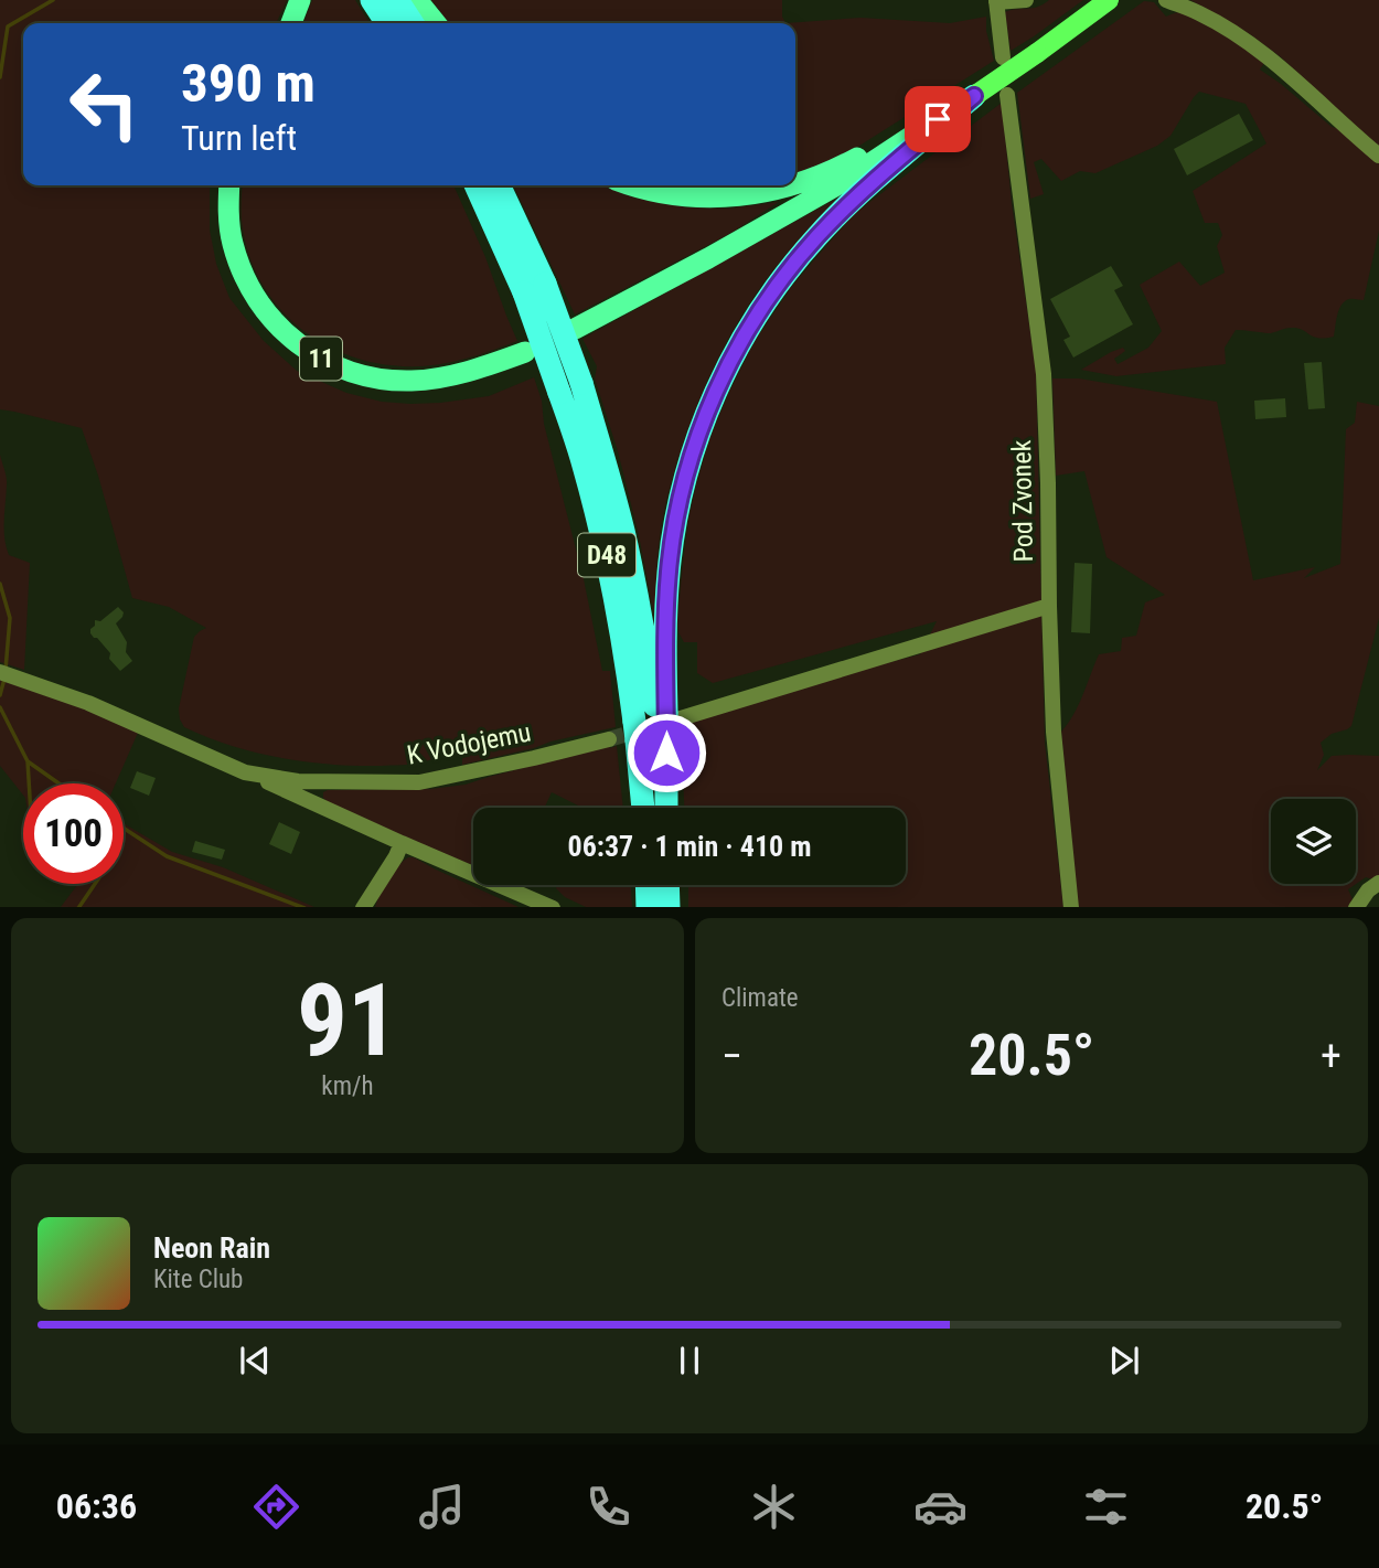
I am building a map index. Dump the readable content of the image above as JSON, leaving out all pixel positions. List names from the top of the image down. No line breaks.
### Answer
{"streets":{"highway":["11","D48"],"street":["Pod Zvonek","K Vodojemu"]},"page":{"turn":["390 m","Turn left"],"limit":"100","trip":"06:37 · 1 min · 410 m","tile":[["91","km/h"],"Climate"],"heat":["−","20.5°","+"],"song":["Neon Rain","Kite Club"],"tabs":["06:36","20.5°"]}}
